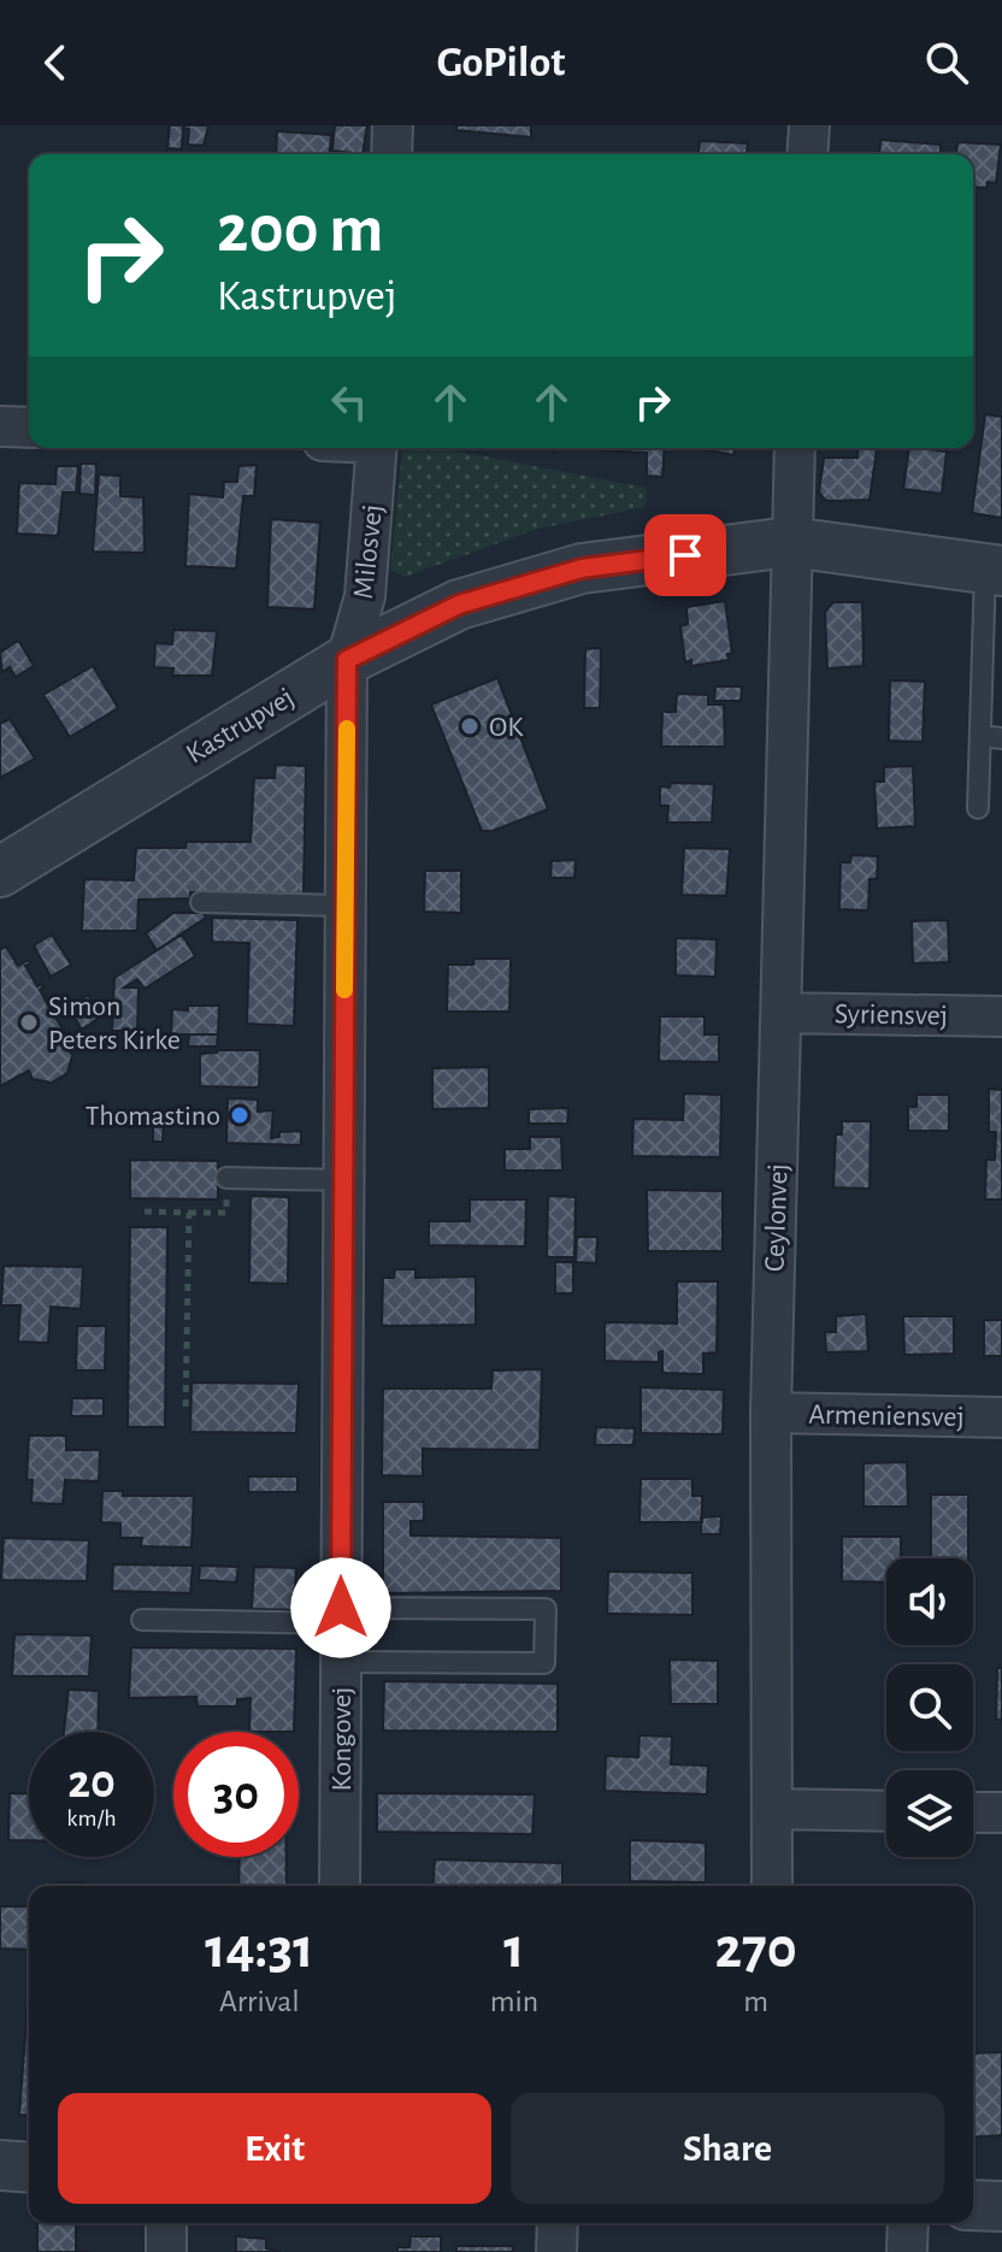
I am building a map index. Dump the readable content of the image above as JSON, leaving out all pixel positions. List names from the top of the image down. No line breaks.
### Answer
{"streets":{"street":["Milosvej","Kastrupvej","Syriensvej","Ceylonvej","Armeniensvej","Kongovej"]},"crossings":[["Milosvej","Kastrupvej"],["Milosvej","Kongovej"],["Kastrupvej","Ceylonvej"],["Kastrupvej","Kongovej"],["Syriensvej","Ceylonvej"],["Ceylonvej","Armeniensvej"]],"places":["OK","Simon Peters Kirke","Thomastino"],"page":{"header":"GoPilot","turn":["200 m","Kastrupvej"],"speed":"20 km/h","limit":"30","eta":["14:31","Arrival","1","min","270","m"],"buttons":["Exit","Share"]}}
